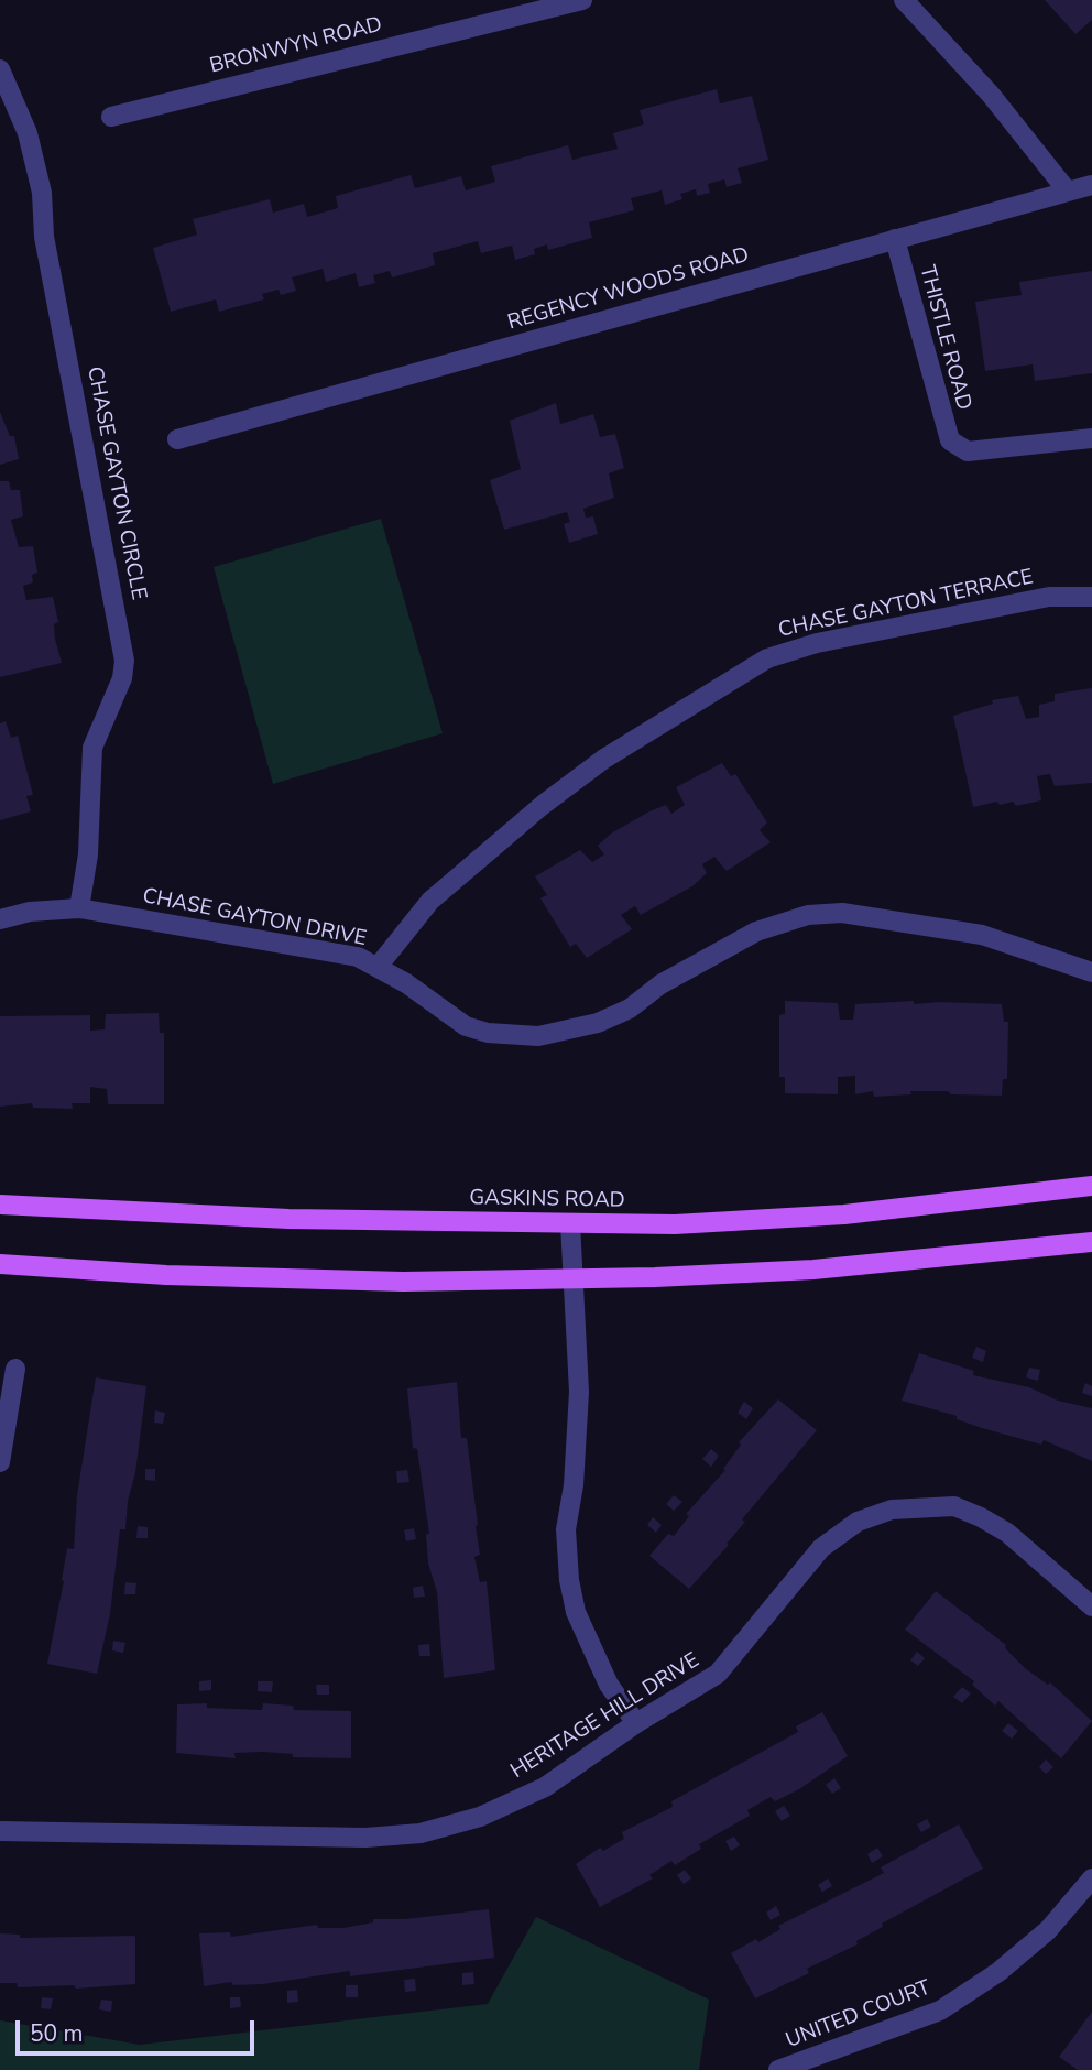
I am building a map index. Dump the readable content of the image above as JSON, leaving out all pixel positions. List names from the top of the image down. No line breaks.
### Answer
{"streets":{"main road":["GASKINS ROAD"],"street":["BRONWYN ROAD","REGENCY WOODS ROAD","THISTLE ROAD","CHASE GAYTON CIRCLE","CHASE GAYTON TERRACE","CHASE GAYTON DRIVE","HERITAGE HILL DRIVE","UNITED COURT"]},"crossings":[["REGENCY WOODS ROAD","THISTLE ROAD"],["CHASE GAYTON CIRCLE","CHASE GAYTON DRIVE"],["CHASE GAYTON TERRACE","CHASE GAYTON DRIVE"]],"scale_bar":"50 m"}
